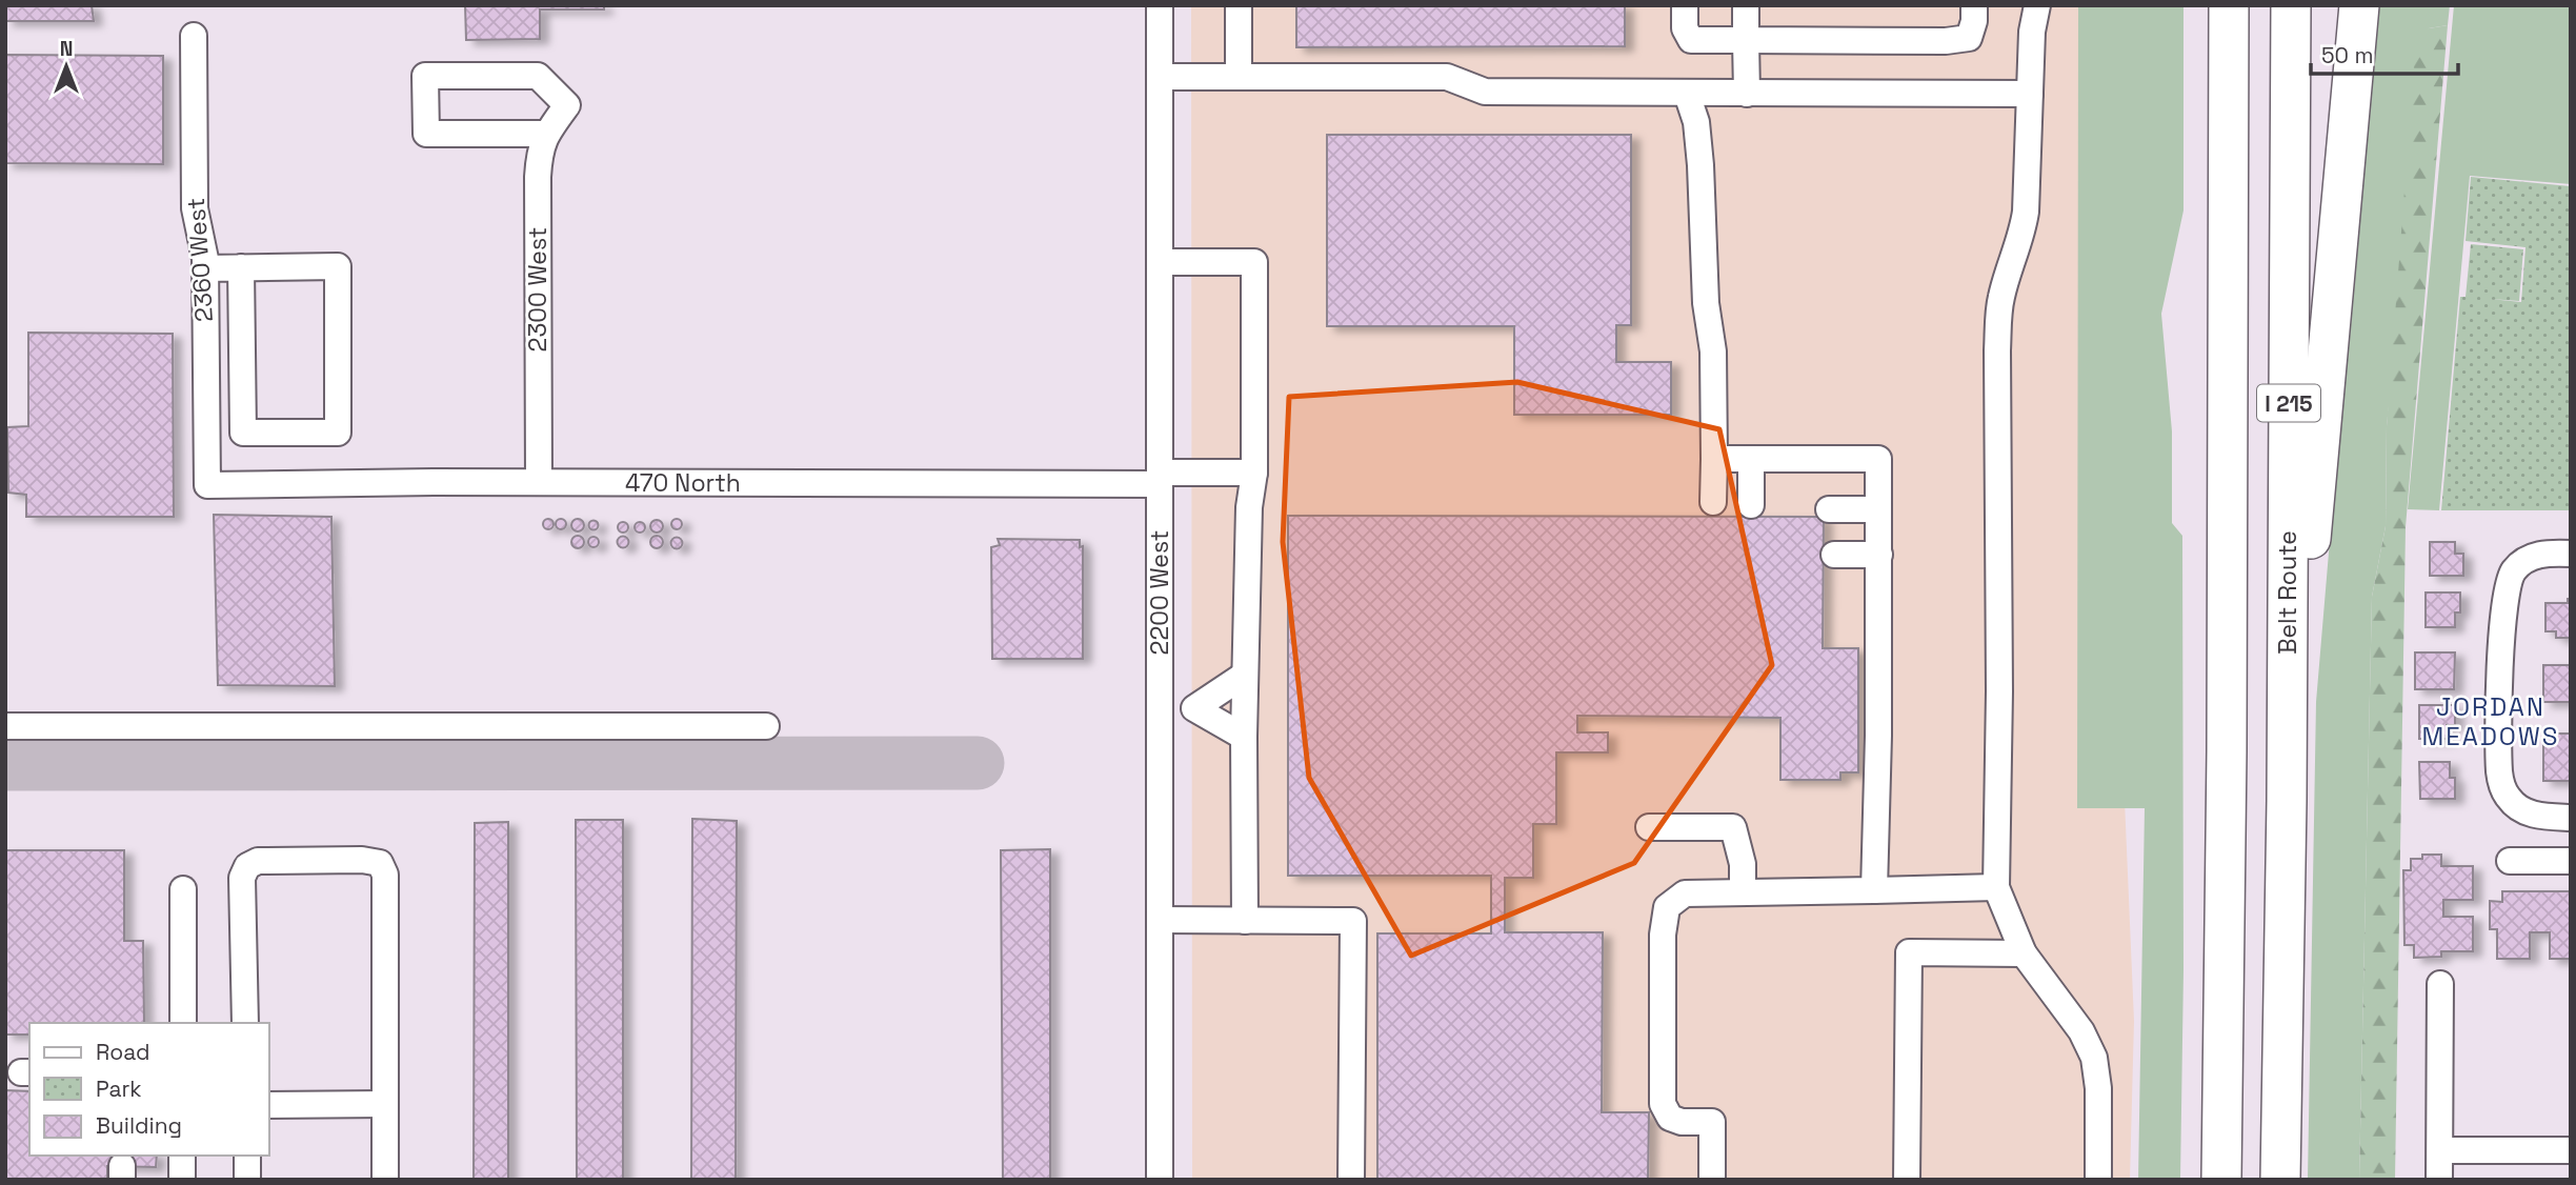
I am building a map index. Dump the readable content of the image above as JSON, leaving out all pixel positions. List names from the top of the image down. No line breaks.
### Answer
{"streets":{"highway":["I 215","Belt Route"],"street":["2360 West","2300 West","470 North","2200 West"]},"crossings":[["2360 West","470 North"],["2300 West","470 North"],["470 North","2200 West"]],"districts":["JORDAN MEADOWS"],"legend":["Road","Park","Building"],"scale_bar":"50 m","north":"top"}
